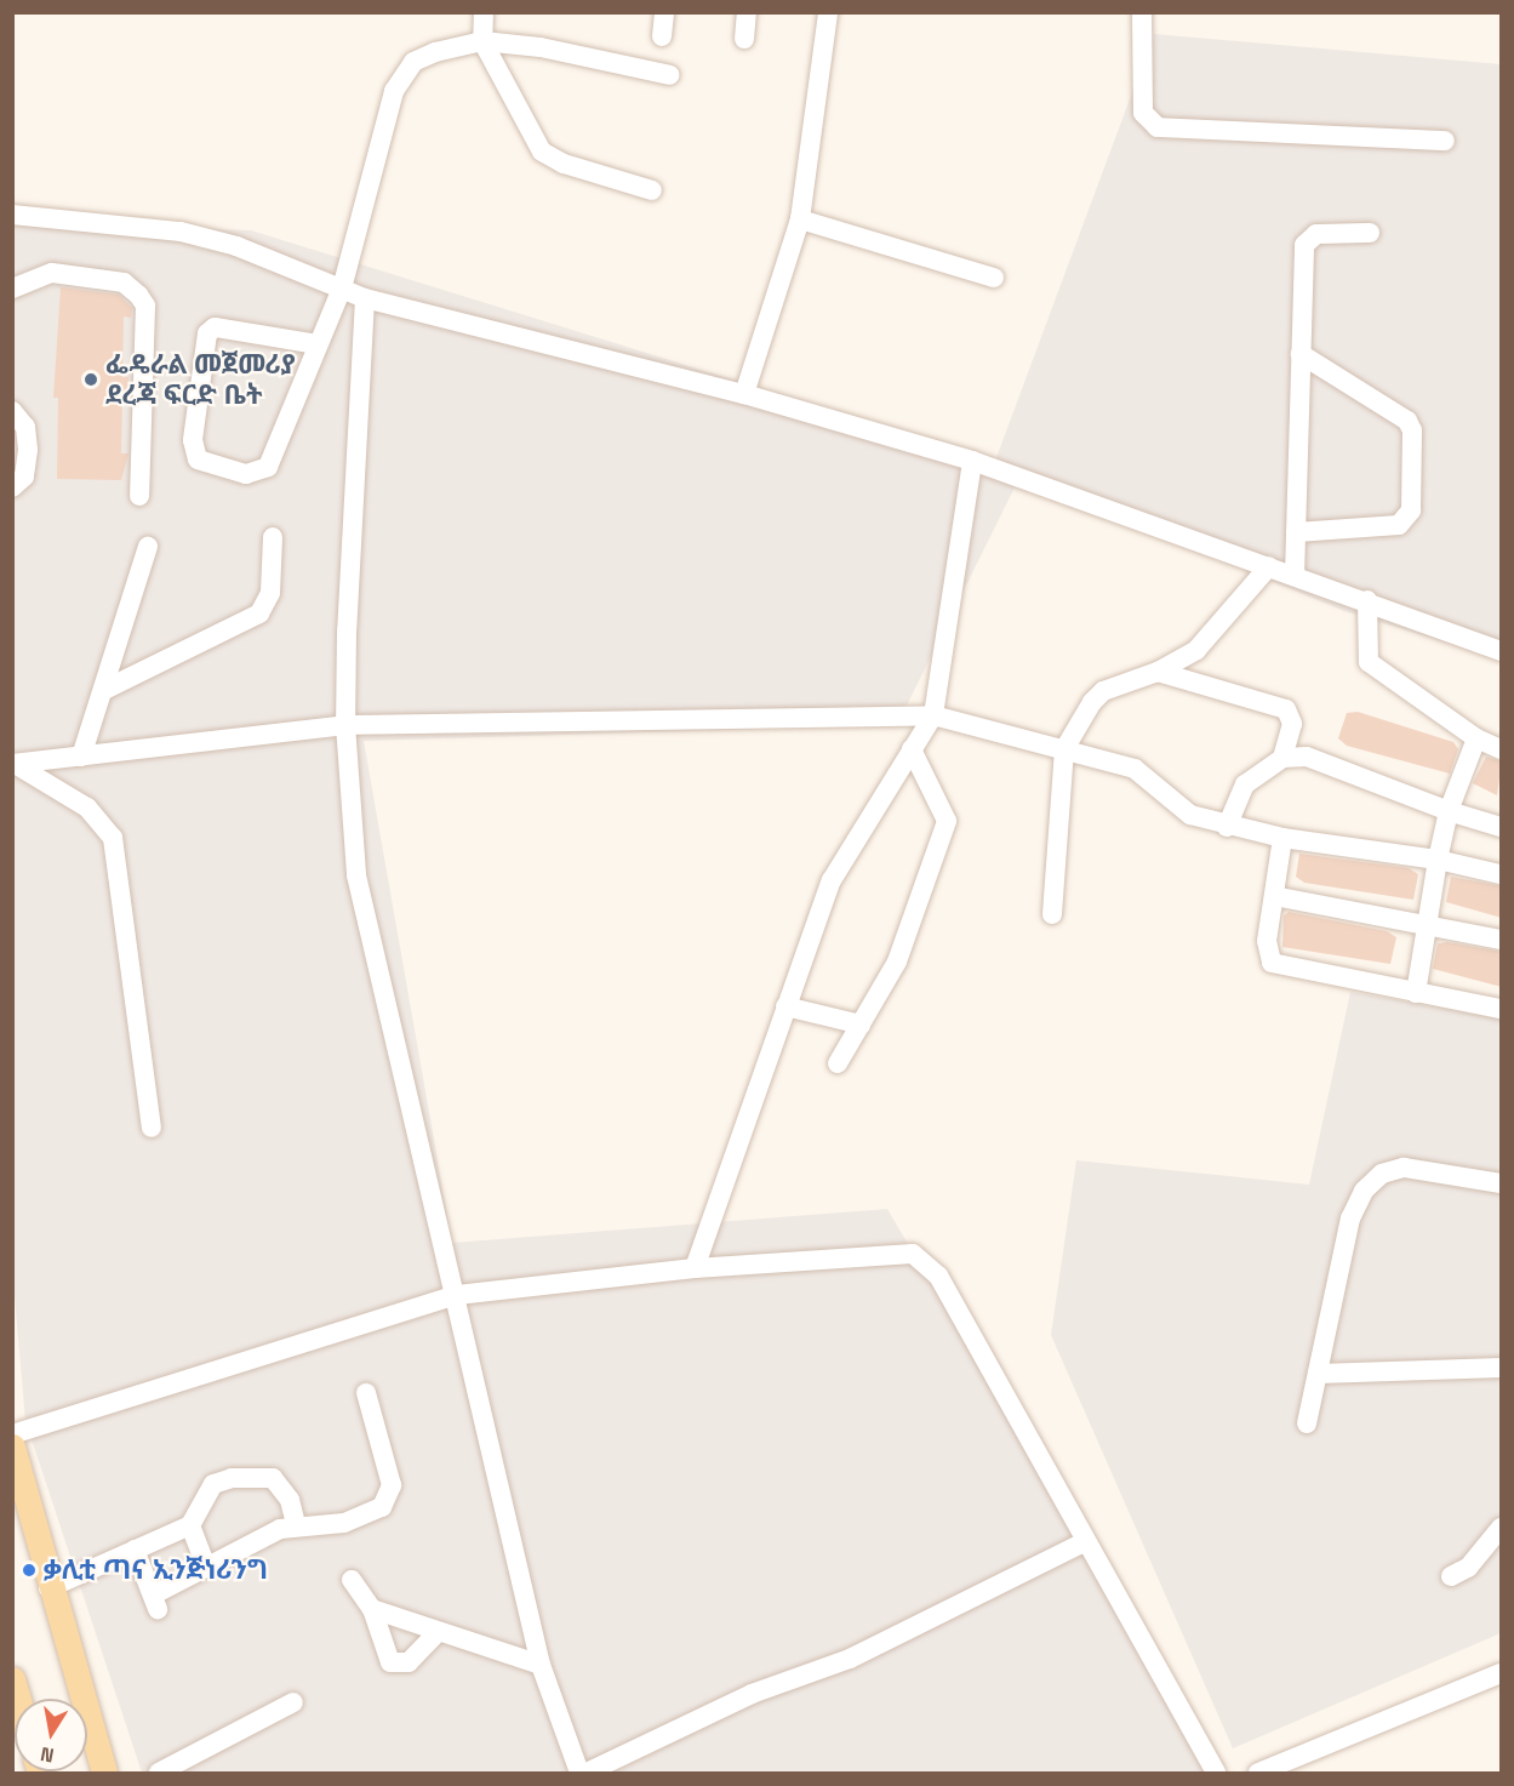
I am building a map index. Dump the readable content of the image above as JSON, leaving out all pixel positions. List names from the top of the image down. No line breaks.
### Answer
{"places":["ፌዴራል መጀመሪያ ደረጃ ፍርድ ቤት","ቃሊቲ ጣና ኢንጅነሪንግ"],"north":"bottom"}
